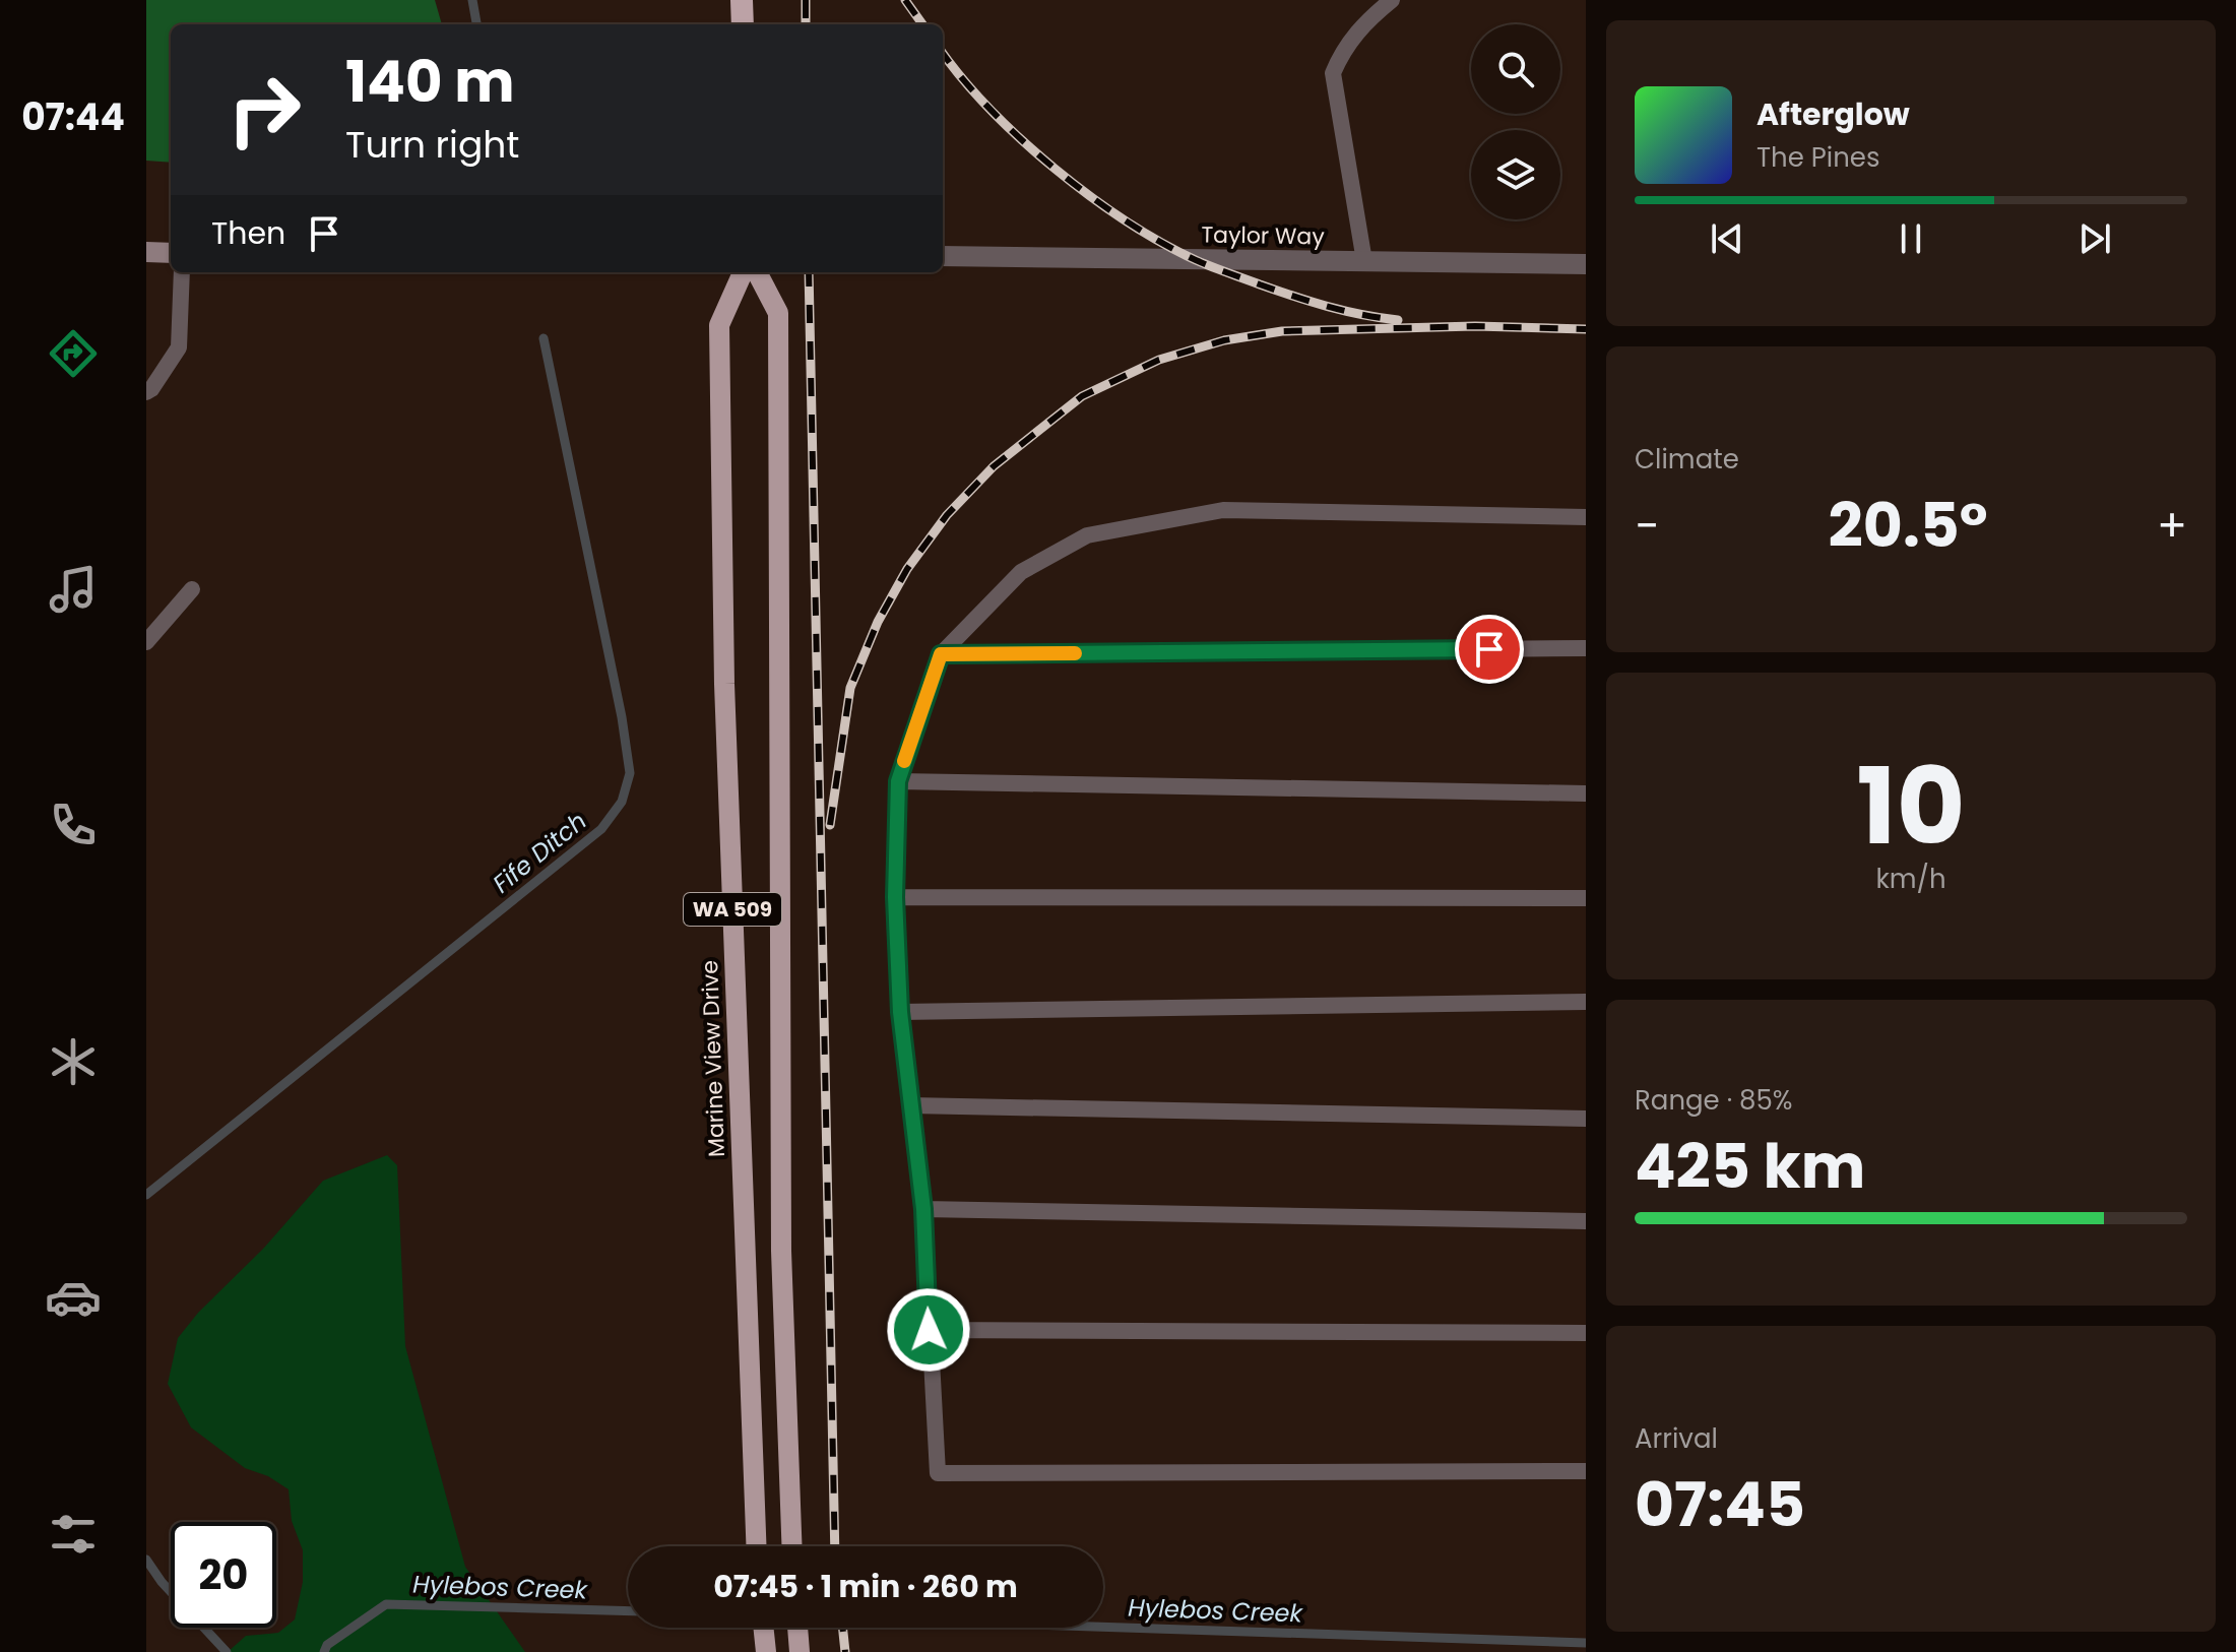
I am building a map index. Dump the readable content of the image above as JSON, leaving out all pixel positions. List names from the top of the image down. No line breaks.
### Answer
{"streets":{"main road":["WA 509","Marine View Drive"],"street":["Taylor Way"]},"water":["Fife Ditch","Hylebos Creek"],"page":{"tabs":"07:44","turn":["140 m","Turn right"],"song":["Afterglow","The Pines"],"then":"Then","tile":["Climate",["10","km/h"],["Range · 85%","425 km"],["Arrival","07:45"]],"heat":["−","20.5°","+"],"limit":"20","trip":"07:45 · 1 min · 260 m"}}
